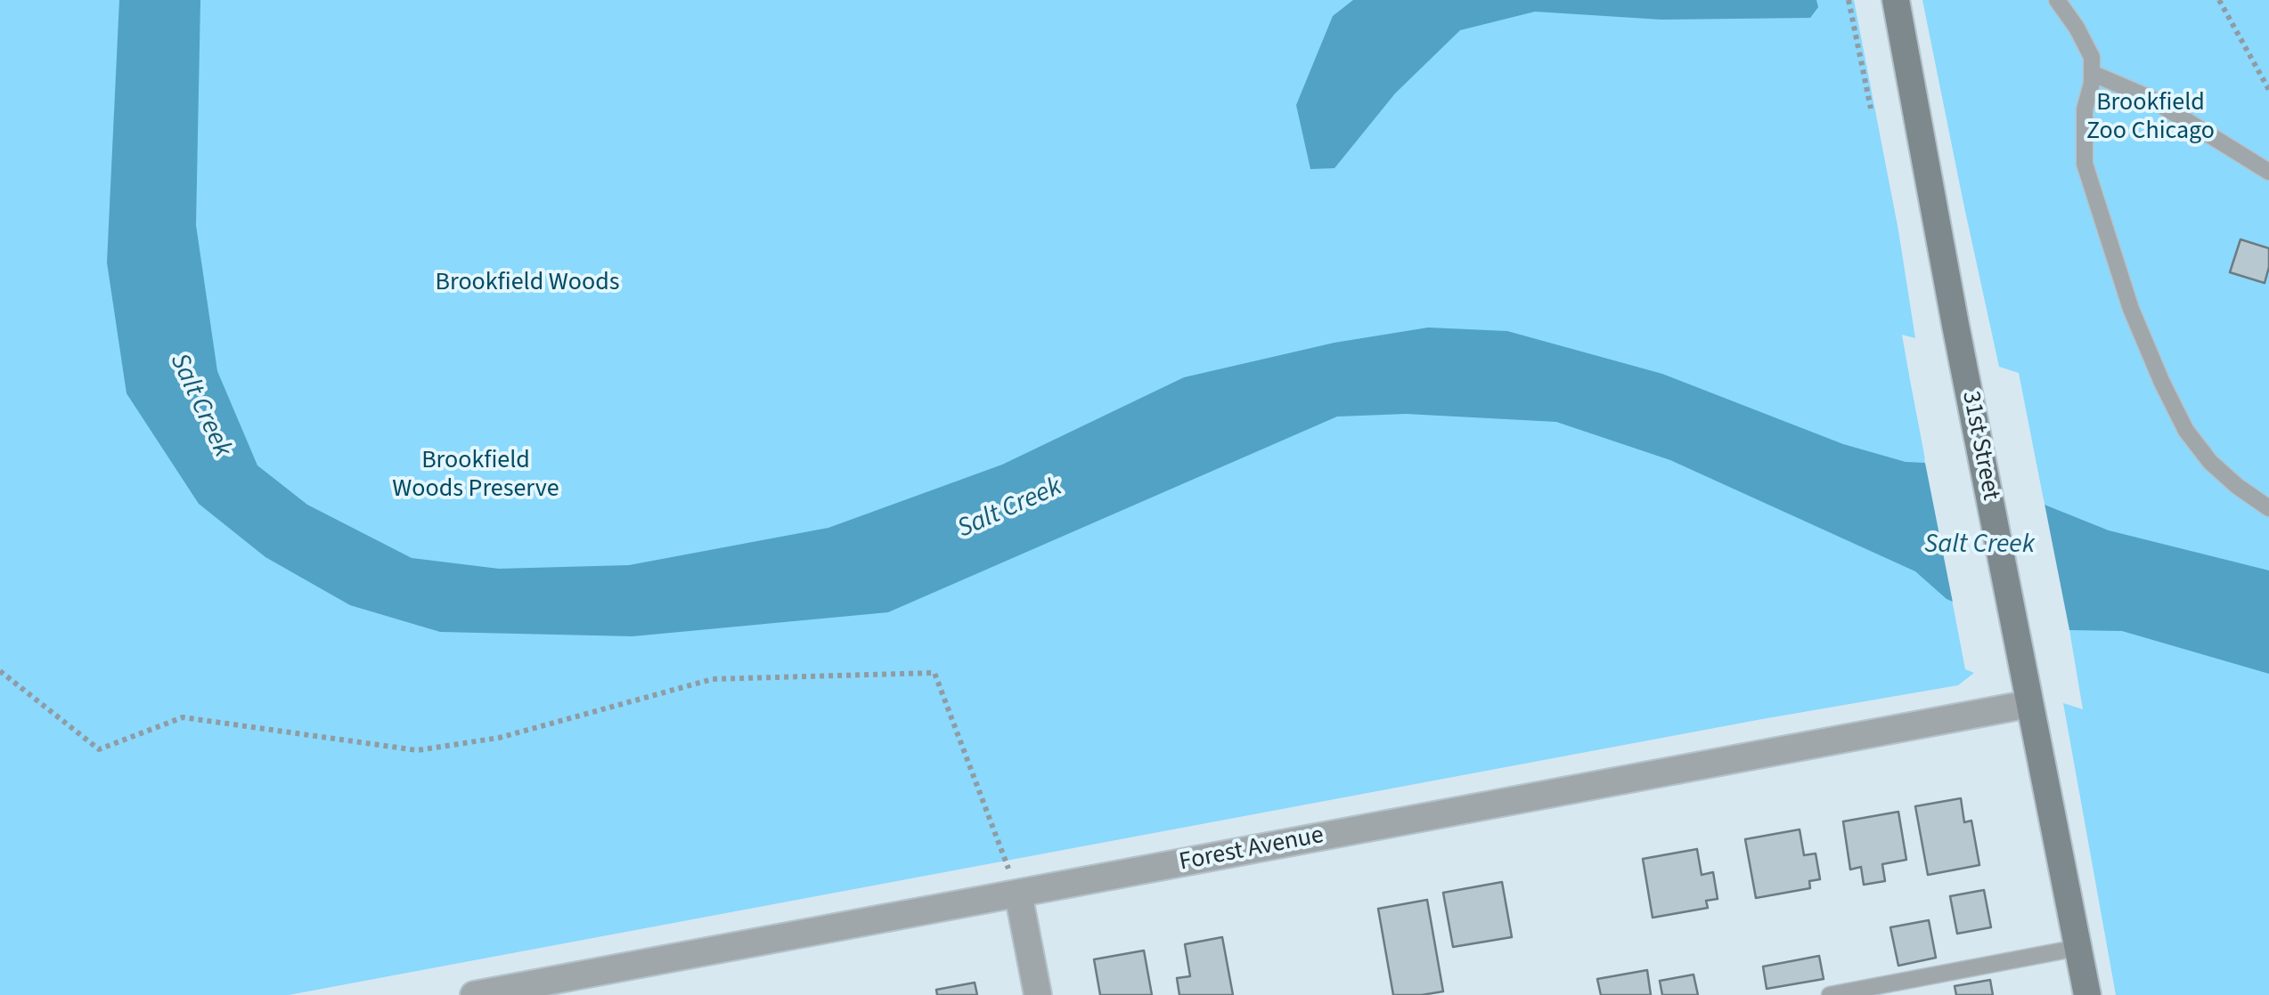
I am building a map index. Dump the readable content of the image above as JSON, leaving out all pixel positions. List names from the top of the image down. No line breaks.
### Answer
{"streets":{"main road":["31st Street"],"street":["Forest Avenue"]},"crossings":[["31st Street","Forest Avenue"]],"water":["Salt Creek"],"parks":["Brookfield Zoo Chicago","Brookfield Woods","Brookfield Woods Preserve"]}
